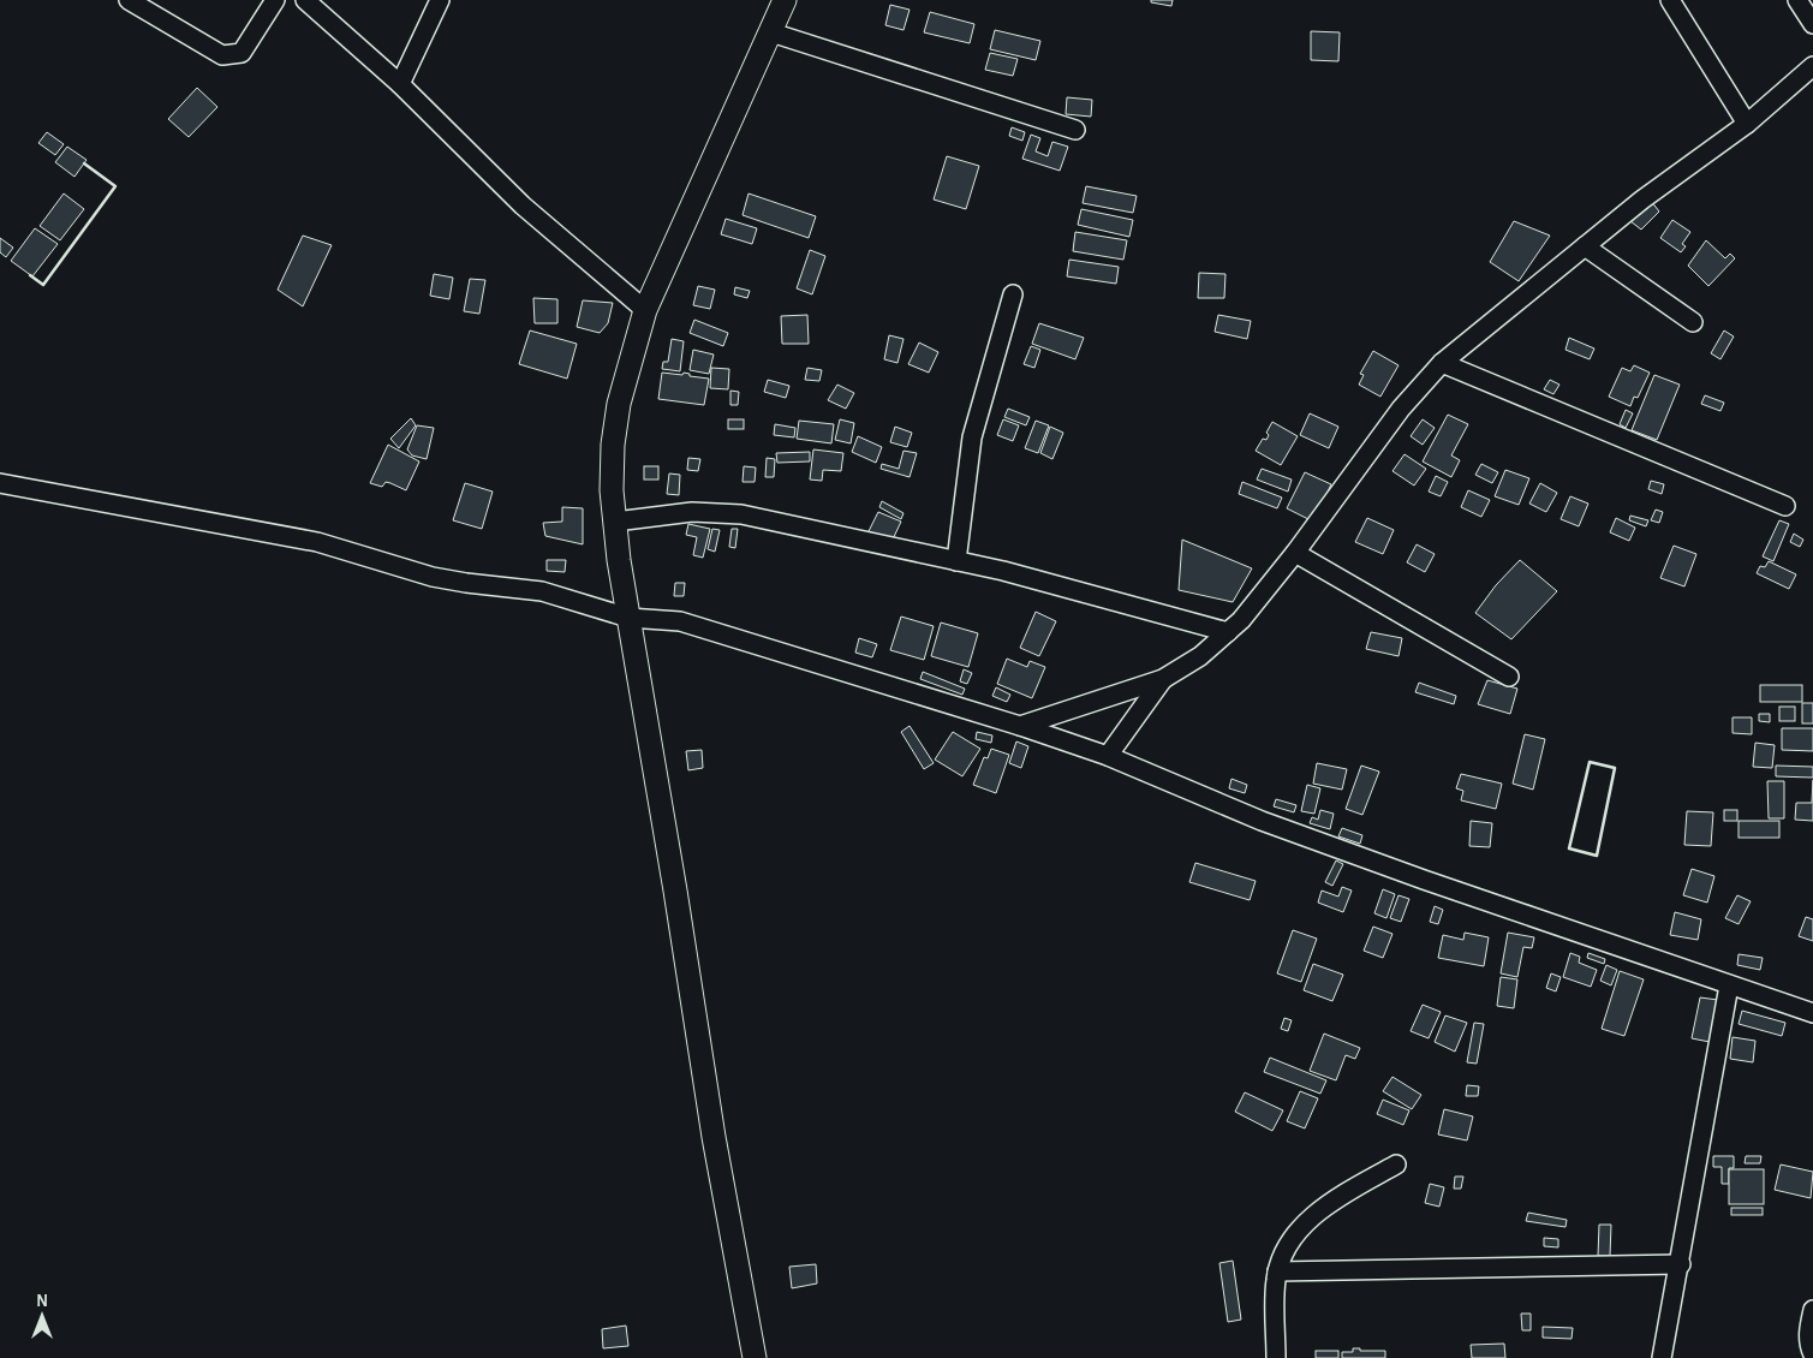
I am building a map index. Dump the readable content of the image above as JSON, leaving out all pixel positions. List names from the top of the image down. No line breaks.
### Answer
{"north":"top"}
